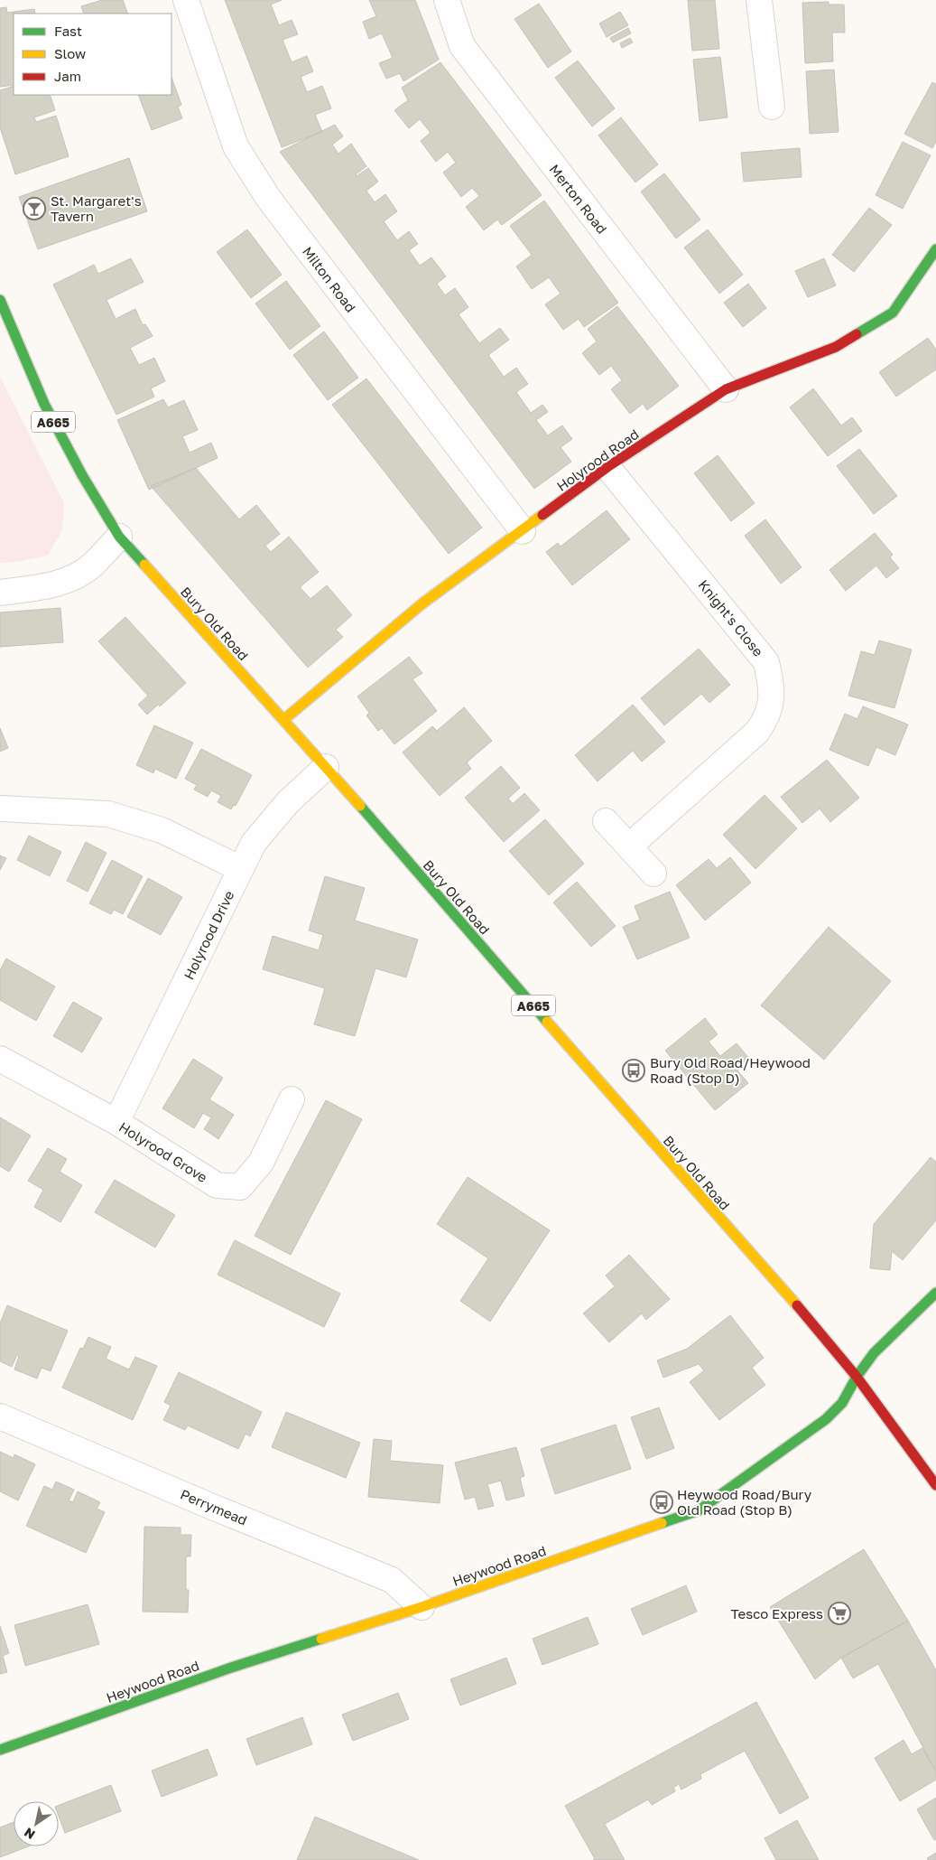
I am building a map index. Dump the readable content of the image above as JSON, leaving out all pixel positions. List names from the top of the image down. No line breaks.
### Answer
{"streets":{"street":["Merton Road","Milton Road","A665","Holyrood Road","Knight's Close","Bury Old Road","Holyrood Drive","Holyrood Grove","Perrymead","Heywood Road"]},"crossings":[["Merton Road","Holyrood Road"],["Milton Road","Holyrood Road"],["Holyrood Road","Knight's Close"],["Holyrood Road","Bury Old Road"],["Bury Old Road","Holyrood Drive"],["Bury Old Road","Heywood Road"],["Holyrood Drive","Holyrood Grove"],["Perrymead","Heywood Road"]],"places":{"bar":["St. Margaret's Tavern"],"bus stop":["Bury Old Road/Heywood Road (Stop D)","Heywood Road/Bury Old Road (Stop B)"],"supermarket":["Tesco Express"]},"legend":["Fast","Slow","Jam"],"north":"bottom left"}
